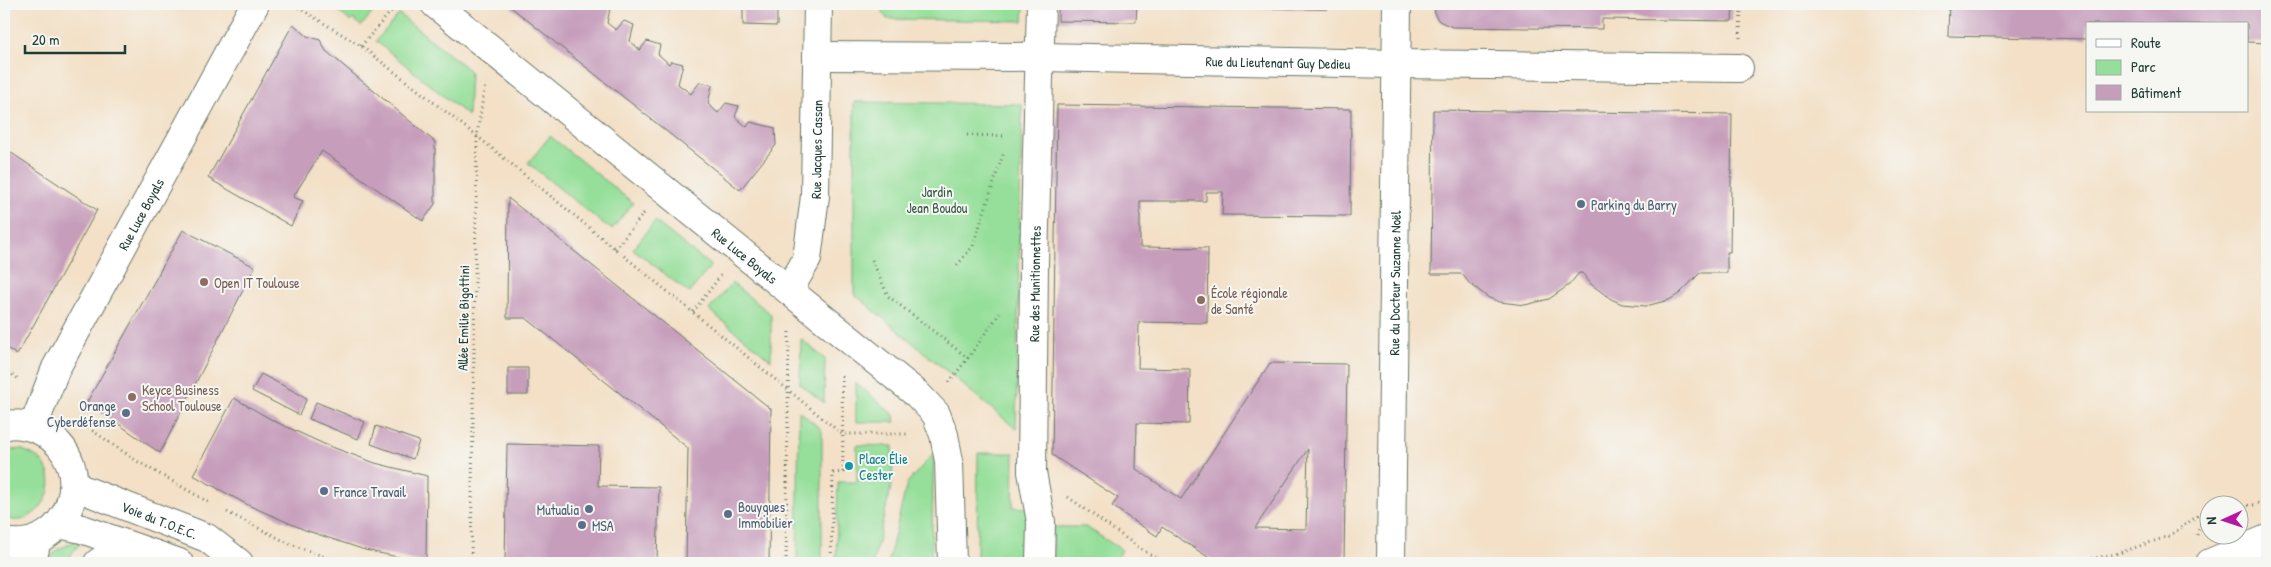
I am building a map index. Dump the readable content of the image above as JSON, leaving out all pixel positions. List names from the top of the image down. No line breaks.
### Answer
{"streets":{"main road":["Rue du Lieutenant Guy Dedieu","Rue Jacques Cassan","Rue Luce Boyals","Rue du Docteur Suzanne Noël","Rue des Munitionnettes","Voie du T.O.E.C."],"path":["Allée Emilie Bigottini"]},"crossings":[["Rue du Lieutenant Guy Dedieu","Rue Jacques Cassan"],["Rue du Lieutenant Guy Dedieu","Rue du Docteur Suzanne Noël"],["Rue du Lieutenant Guy Dedieu","Rue des Munitionnettes"],["Rue Jacques Cassan","Rue Luce Boyals"]],"parks":["Jardin Jean Boudou"],"places":["Parking du Barry","Open IT Toulouse","École régionale de Santé","Keyce Business School Toulouse","Orange Cyberdéfense","Place Élie Cester","France Travail","Mutualia","Bouygues Immobilier","MSA"],"legend":["Route","Parc","Bâtiment"],"scale_bar":"20 m","north":"left"}
